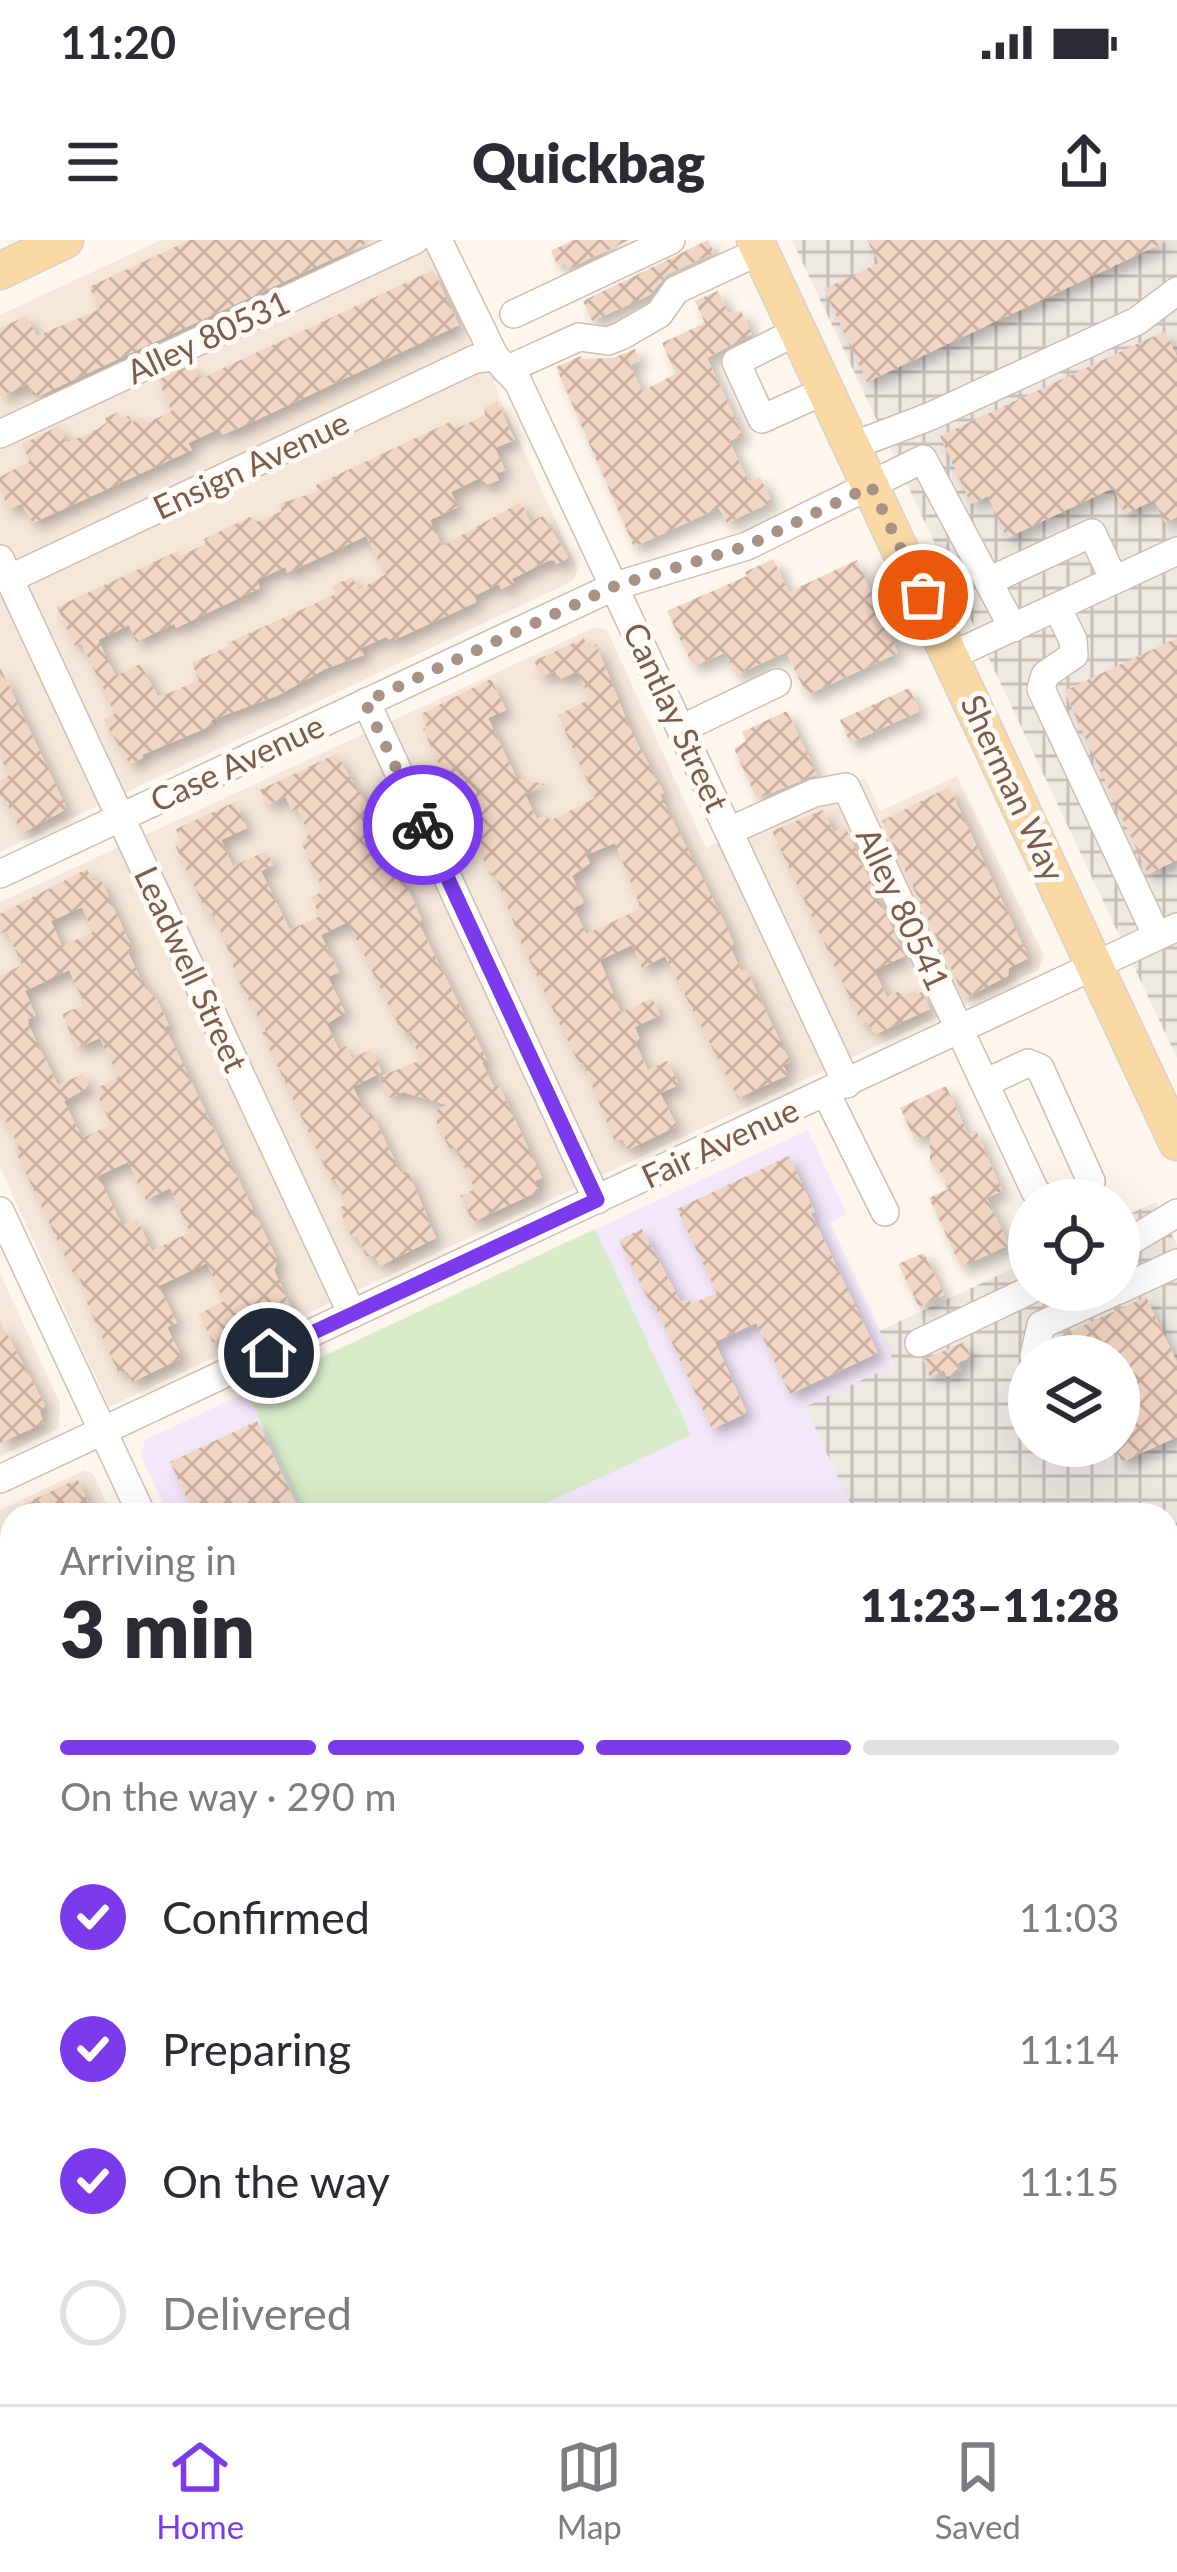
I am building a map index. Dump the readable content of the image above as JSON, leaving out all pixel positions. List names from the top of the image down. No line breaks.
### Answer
{"streets":{"main road":["Sherman Way"],"street":["Alley 80531","Ensign Avenue","Cantlay Street","Case Avenue","Alley 80541","Leadwell Street","Fair Avenue"]},"crossings":[["Ensign Avenue","Cantlay Street"],["Ensign Avenue","Sherman Way"],["Ensign Avenue","Leadwell Street"],["Cantlay Street","Case Avenue"],["Cantlay Street","Alley 80541"],["Cantlay Street","Fair Avenue"],["Case Avenue","Sherman Way"],["Case Avenue","Leadwell Street"],["Sherman Way","Fair Avenue"],["Alley 80541","Fair Avenue"],["Leadwell Street","Fair Avenue"]],"page":{"status":"11:20","header":"Quickbag","heading":["3 min","Arriving in","11:23–11:28"],"bar":"On the way · 290 m","list":[["Confirmed","11:03"],["Preparing","11:14"],["On the way","11:15"],"Delivered"],"tabs":["Home","Map","Saved"]}}
